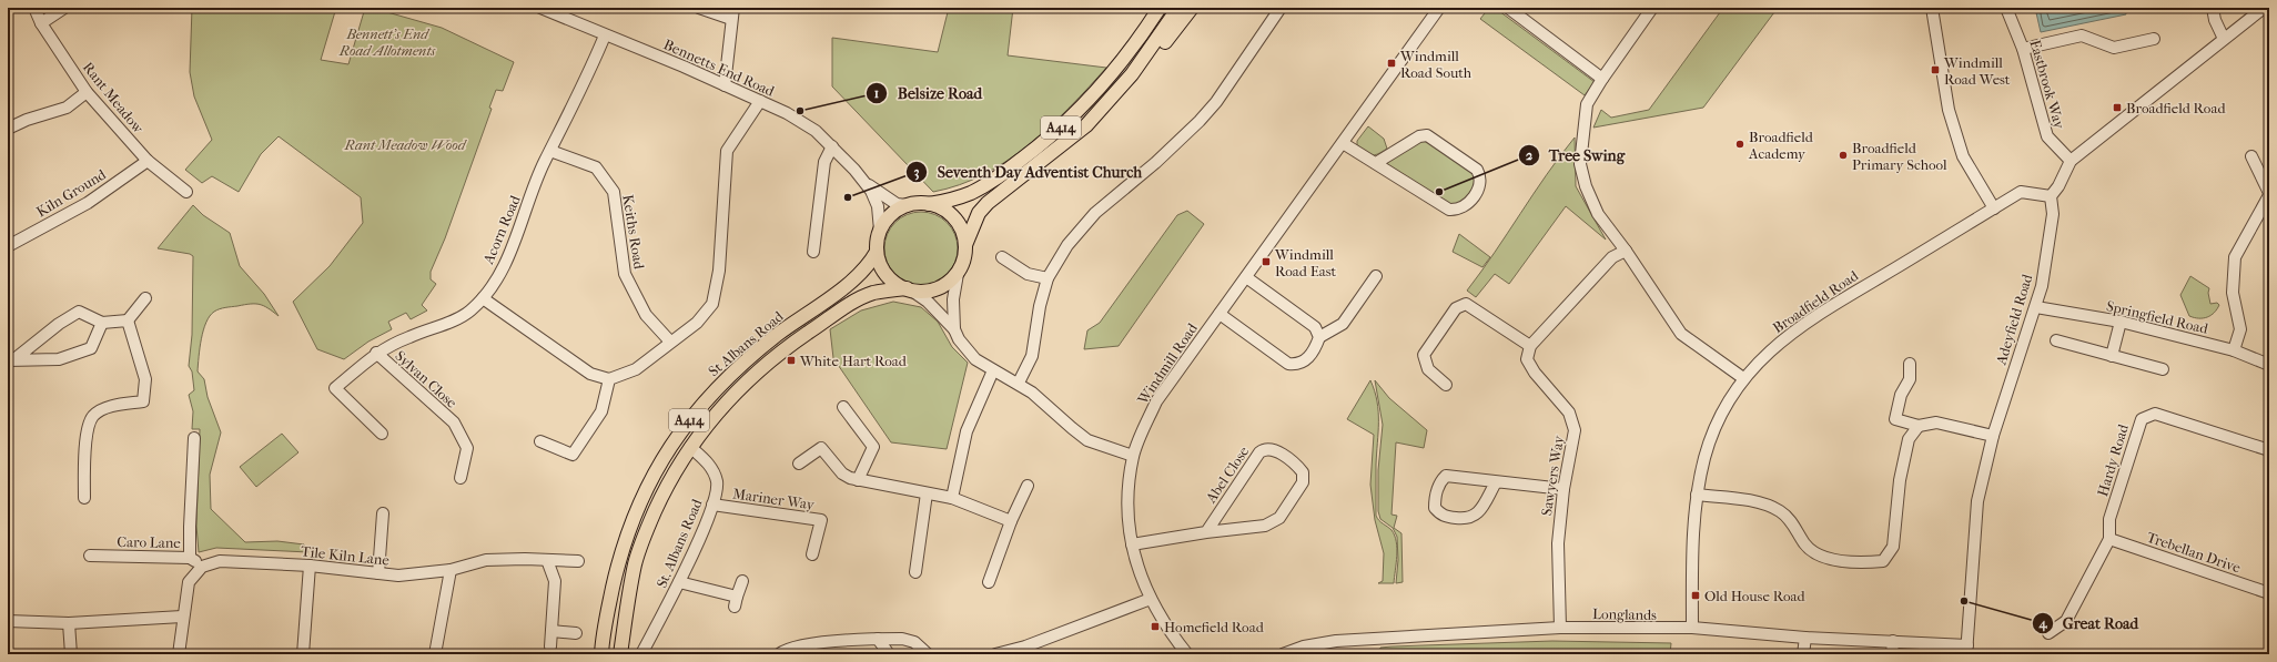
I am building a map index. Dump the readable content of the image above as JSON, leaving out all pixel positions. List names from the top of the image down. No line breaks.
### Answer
{"streets":{"main road":["A414","St Albans Road"],"street":["Bennetts End Road","Eastbrook Way","Rant Meadow","Kiln Ground","Acorn Road","Keiths Road","Broadfield Road","Springfield Road","Adeyfield Road","Windmill Road","Sylvan Close","Hardy Road","Abel Close","Sawyers Way","Mariner Way","Caro Lane","St. Albans Road","Trebellan Drive","Tile Kiln Lane","Longlands"]},"crossings":[["Bennetts End Road","A414"],["Bennetts End Road","Acorn Road"],["Bennetts End Road","St Albans Road"],["Rant Meadow","Kiln Ground"],["A414","St Albans Road"],["Acorn Road","Keiths Road"],["Acorn Road","Sylvan Close"],["Broadfield Road","Adeyfield Road"],["Broadfield Road","Longlands"],["Springfield Road","Adeyfield Road"],["Adeyfield Road","Longlands"],["St Albans Road","St. Albans Road"],["Windmill Road","Abel Close"],["Hardy Road","Trebellan Drive"],["Sawyers Way","Longlands"],["Mariner Way","St. Albans Road"],["Caro Lane","Tile Kiln Lane"]],"parks":["Bennett's End Road Allotments","Rant Meadow Wood"],"places":{"transit":["Windmill Road South","Windmill Road West","Broadfield Road","Windmill Road East","White Hart Road","Old House Road","Homefield Road"],"other":["Belsize Road","Broadfield Academy","Broadfield Primary School","Tree Swing","Seventh Day Adventist Church","Great Road"]}}
